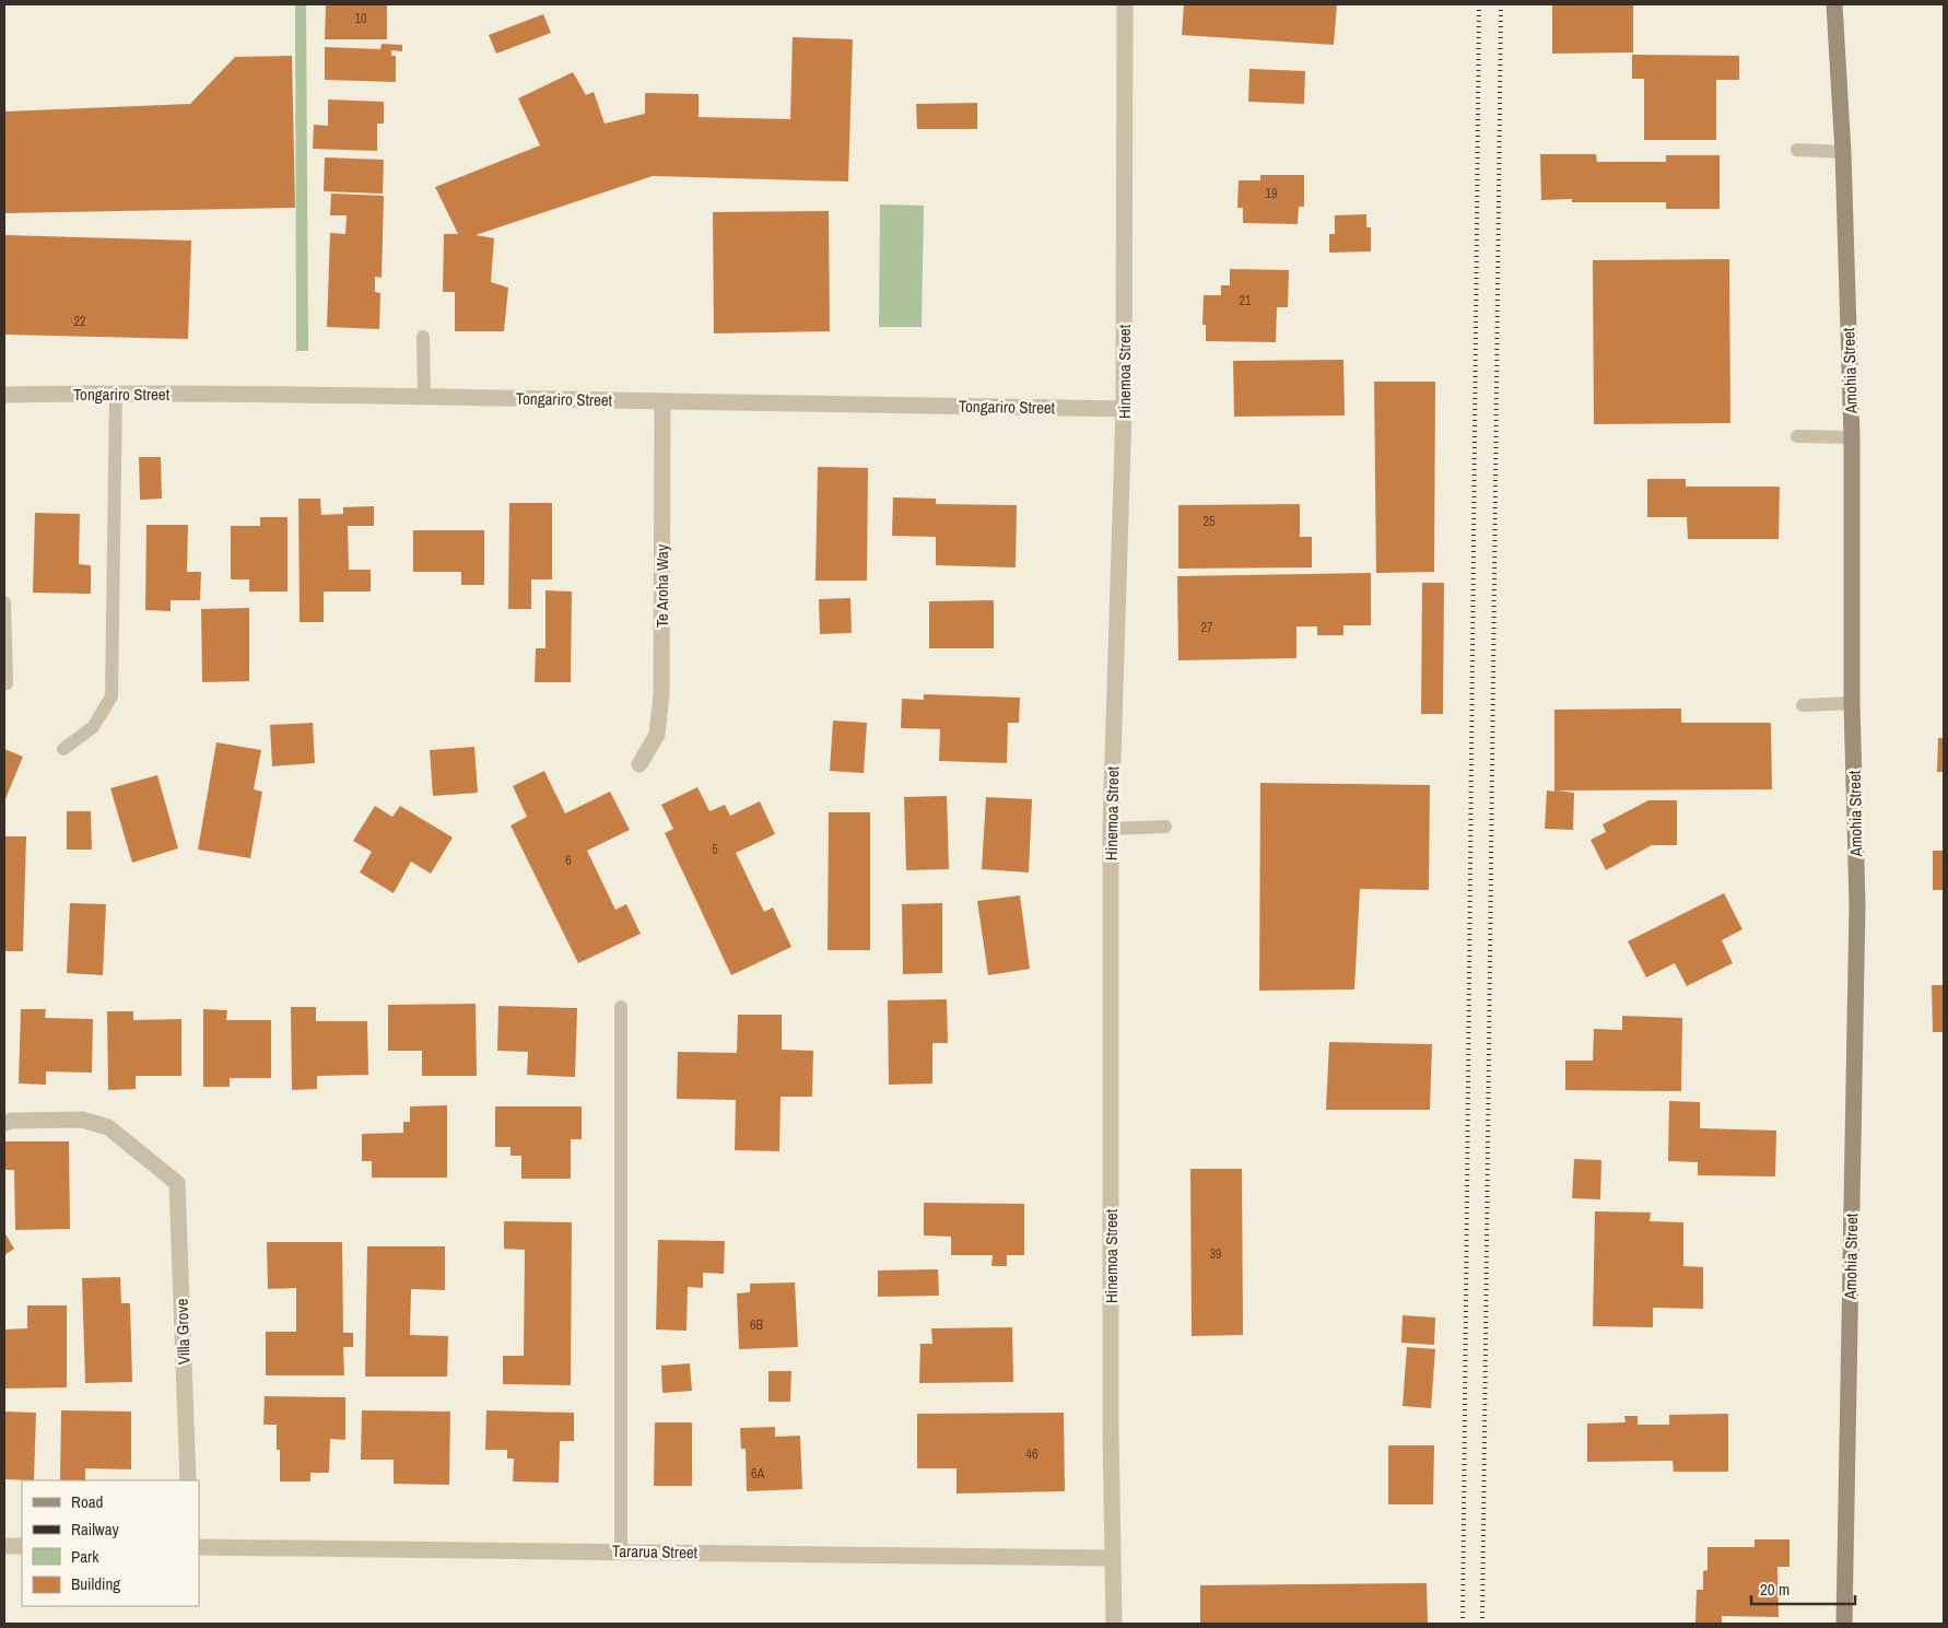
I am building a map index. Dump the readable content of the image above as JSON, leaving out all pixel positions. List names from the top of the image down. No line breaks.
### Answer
{"streets":{"main road":["Amohia Street"],"street":["Hinemoa Street","Tongariro Street","Te Aroha Way","Villa Grove","Tararua Street"]},"crossings":[["Hinemoa Street","Tongariro Street"],["Hinemoa Street","Tararua Street"],["Tongariro Street","Te Aroha Way"]],"house_numbers":["10","19","21","22","25","27","5","6","39","6B","46","6A"],"legend":["Road","Railway","Park","Building"],"scale_bar":"20 m"}
